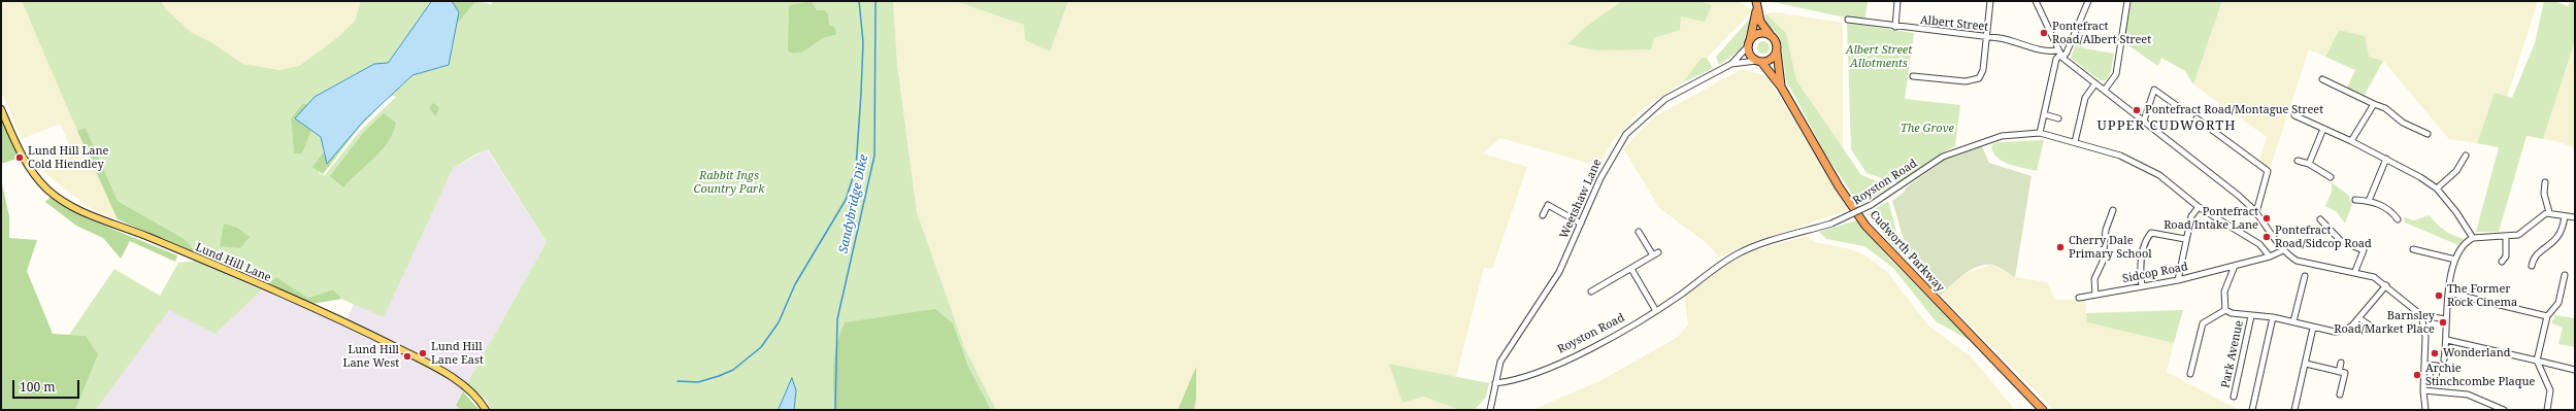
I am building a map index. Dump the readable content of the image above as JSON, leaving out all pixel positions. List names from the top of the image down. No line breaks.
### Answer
{"streets":{"highway":["Cudworth Parkway"],"main road":["Lund Hill Lane"],"street":["Albert Street","Royston Road","Weetshaw Lane","Sidcop Road","Park Avenue"]},"crossings":[["Royston Road","Weetshaw Lane"],["Royston Road","Sidcop Road"],["Weetshaw Lane","Cudworth Parkway"]],"districts":["UPPER CUDWORTH"],"water":["Sandybridge Dike"],"parks":["Albert Street Allotments","The Grove","Rabbit Ings Country Park"],"places":["Pontefract Road/Albert Street","Pontefract Road/Montague Street","Lund Hill Lane Cold Hiendley","Pontefract Road/Intake Lane","Pontefract Road/Sidcop Road","Cherry Dale Primary School","The Former Rock Cinema","Barnsley Road/Market Place","Lund Hill Lane East","Wonderland","Lund Hill Lane West","Archie Stinchcombe Plaque"],"scale_bar":"100 m"}
